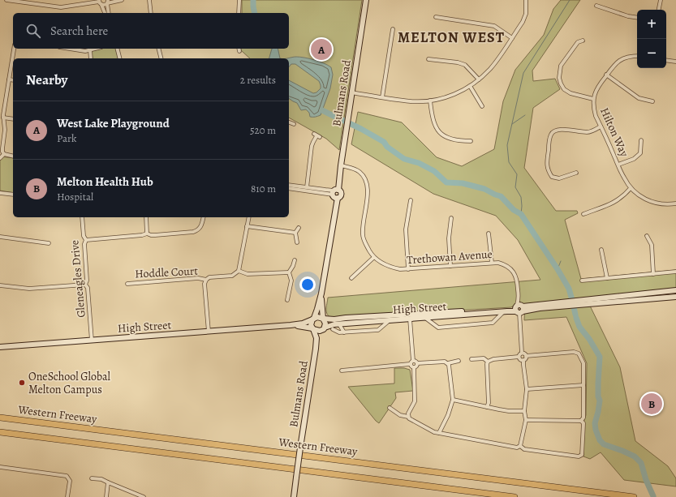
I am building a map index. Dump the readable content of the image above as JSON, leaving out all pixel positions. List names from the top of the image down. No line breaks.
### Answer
{"streets":{"highway":["Western Freeway"],"main road":["Bulmans Road","High Street"],"street":["Hilton Way","Trethowan Avenue","Hoddle Court","Gleneagles Drive"]},"crossings":[["Bulmans Road","High Street"],["Trethowan Avenue","High Street"],["Gleneagles Drive","High Street"]],"districts":["MELTON WEST"],"places":["OneSchool Global Melton Campus"],"page":{"map_buttons":["+","−"],"search":"Search here","pins":["A","B"],"heading":["Nearby","2 results"],"list":[{"mark":"A","name":"West Lake Playground","note":"Park","value":"520 m"},{"mark":"B","name":"Melton Health Hub","note":"Hospital","value":"810 m"}]}}
